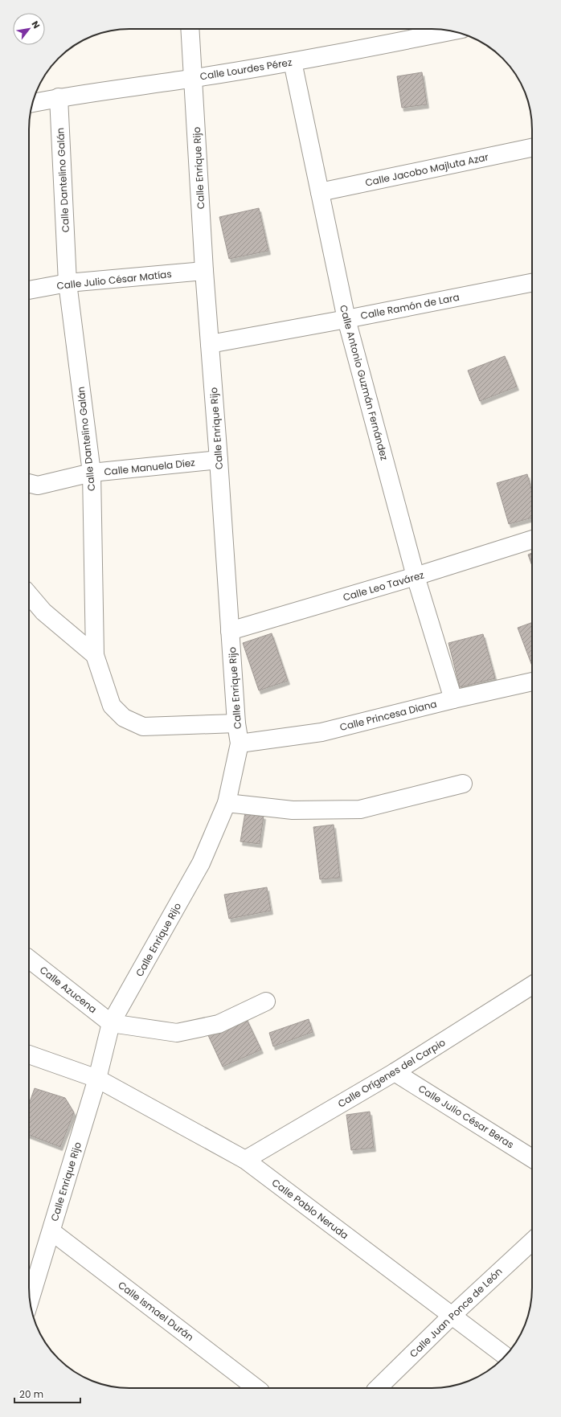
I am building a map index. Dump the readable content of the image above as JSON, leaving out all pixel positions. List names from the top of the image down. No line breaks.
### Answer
{"streets":{"street":["Calle Lourdes Pérez","Calle Enrique Rijo","Calle Jacobo Majluta Azar","Calle Dantelino Galán","Calle Julio César Matías","Calle Ramón de Lara","Calle Antonio Guzmán Fernández","Calle Manuela Díez","Calle Leo Tavárez","Calle Princesa Diana","Calle Azucena","Calle Orígenes del Carpio","Calle Julio César Beras","Calle Pablo Neruda","Calle Ismael Durán","Calle Juan Ponce de León"]},"crossings":[["Calle Lourdes Pérez","Calle Enrique Rijo"],["Calle Lourdes Pérez","Calle Dantelino Galán"],["Calle Lourdes Pérez","Calle Antonio Guzmán Fernández"],["Calle Enrique Rijo","Calle Dantelino Galán"],["Calle Enrique Rijo","Calle Julio César Matías"],["Calle Enrique Rijo","Calle Ramón de Lara"],["Calle Enrique Rijo","Calle Manuela Díez"],["Calle Enrique Rijo","Calle Leo Tavárez"],["Calle Enrique Rijo","Calle Princesa Diana"],["Calle Enrique Rijo","Calle Azucena"],["Calle Enrique Rijo","Calle Pablo Neruda"],["Calle Enrique Rijo","Calle Ismael Durán"],["Calle Jacobo Majluta Azar","Calle Antonio Guzmán Fernández"],["Calle Dantelino Galán","Calle Julio César Matías"],["Calle Dantelino Galán","Calle Manuela Díez"],["Calle Ramón de Lara","Calle Antonio Guzmán Fernández"],["Calle Antonio Guzmán Fernández","Calle Leo Tavárez"],["Calle Antonio Guzmán Fernández","Calle Princesa Diana"],["Calle Orígenes del Carpio","Calle Julio César Beras"],["Calle Orígenes del Carpio","Calle Pablo Neruda"],["Calle Pablo Neruda","Calle Juan Ponce de León"]],"scale_bar":"20 m","north":"top right"}
